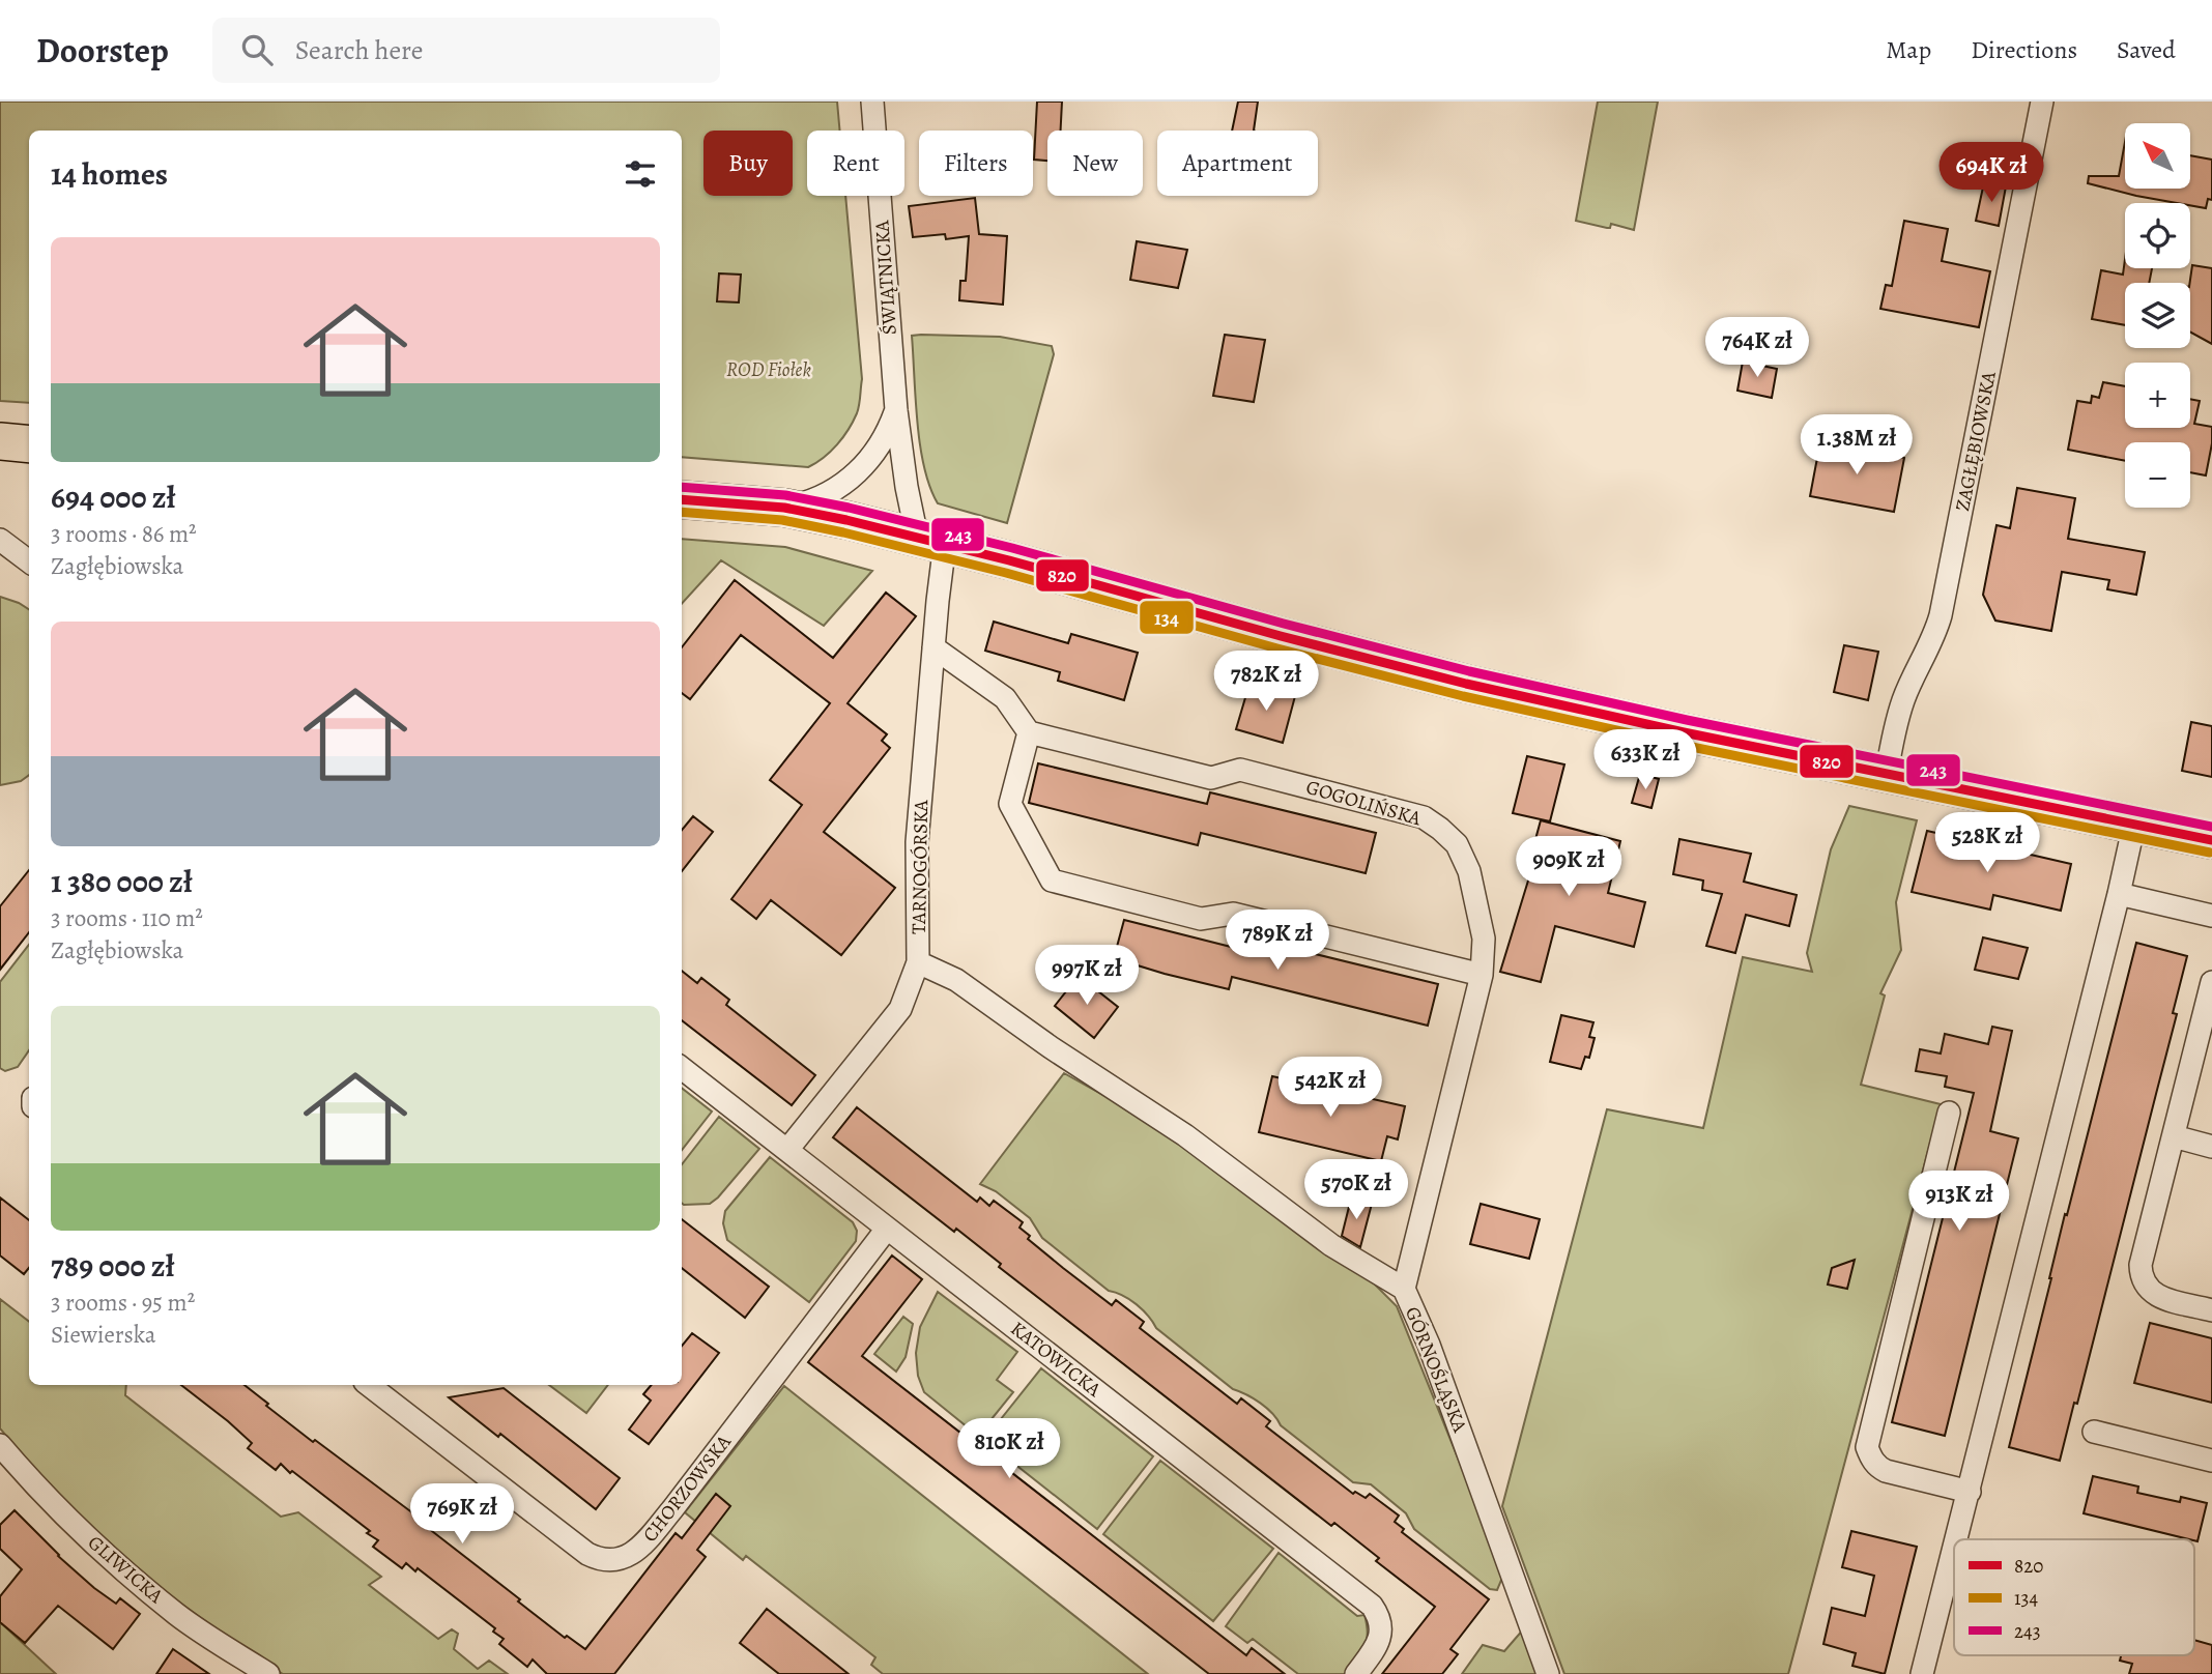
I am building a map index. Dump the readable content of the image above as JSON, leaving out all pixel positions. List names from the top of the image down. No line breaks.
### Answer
{"streets":{"street":["ŚWIĄTNICKA","ZAGŁĘBIOWSKA","GOGOLIŃSKA","TARNOGÓRSKA","KATOWICKA","GÓRNOŚLĄSKA","CHORZOWSKA","GLIWICKA"]},"crossings":[["ŚWIĄTNICKA","TARNOGÓRSKA"],["GOGOLIŃSKA","GÓRNOŚLĄSKA"],["TARNOGÓRSKA","KATOWICKA"],["TARNOGÓRSKA","GÓRNOŚLĄSKA"],["KATOWICKA","CHORZOWSKA"]],"parks":["ROD Fiołek"],"lines":["transit line 243","transit line 820","transit line 134"],"legend":["820","134","243"],"north":"top left","page":{"header":"Doorstep","search":"Search here","nav":["Map","Directions","Saved"],"map_buttons":["+","−"],"chip":["Buy","Rent","Filters","New","Apartment"],"heading":"14 homes","price":["694K zł","764K zł","1.38M zł","782K zł","633K zł","528K zł","909K zł","789K zł","997K zł","542K zł","570K zł","913K zł","810K zł","769K zł"],"list":[{"name":"694 000 zł","note":"3 rooms · 86 m² · Zagłębiowska"},{"name":"1 380 000 zł","note":"3 rooms · 110 m² · Zagłębiowska"},{"name":"789 000 zł","note":"3 rooms · 95 m² · Siewierska"}]}}
